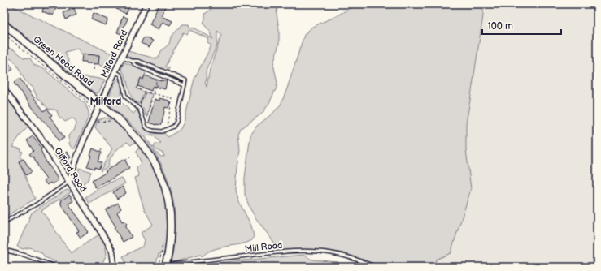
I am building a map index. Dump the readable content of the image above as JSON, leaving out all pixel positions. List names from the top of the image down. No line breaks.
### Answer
{"streets":{"street":["Milford Road","Green Head Road","Gifford Road"],"lane":["Mill Road"]},"crossings":[["Milford Road","Green Head Road"],["Milford Road","Gifford Road"]],"districts":["Milford"],"scale_bar":"100 m"}
